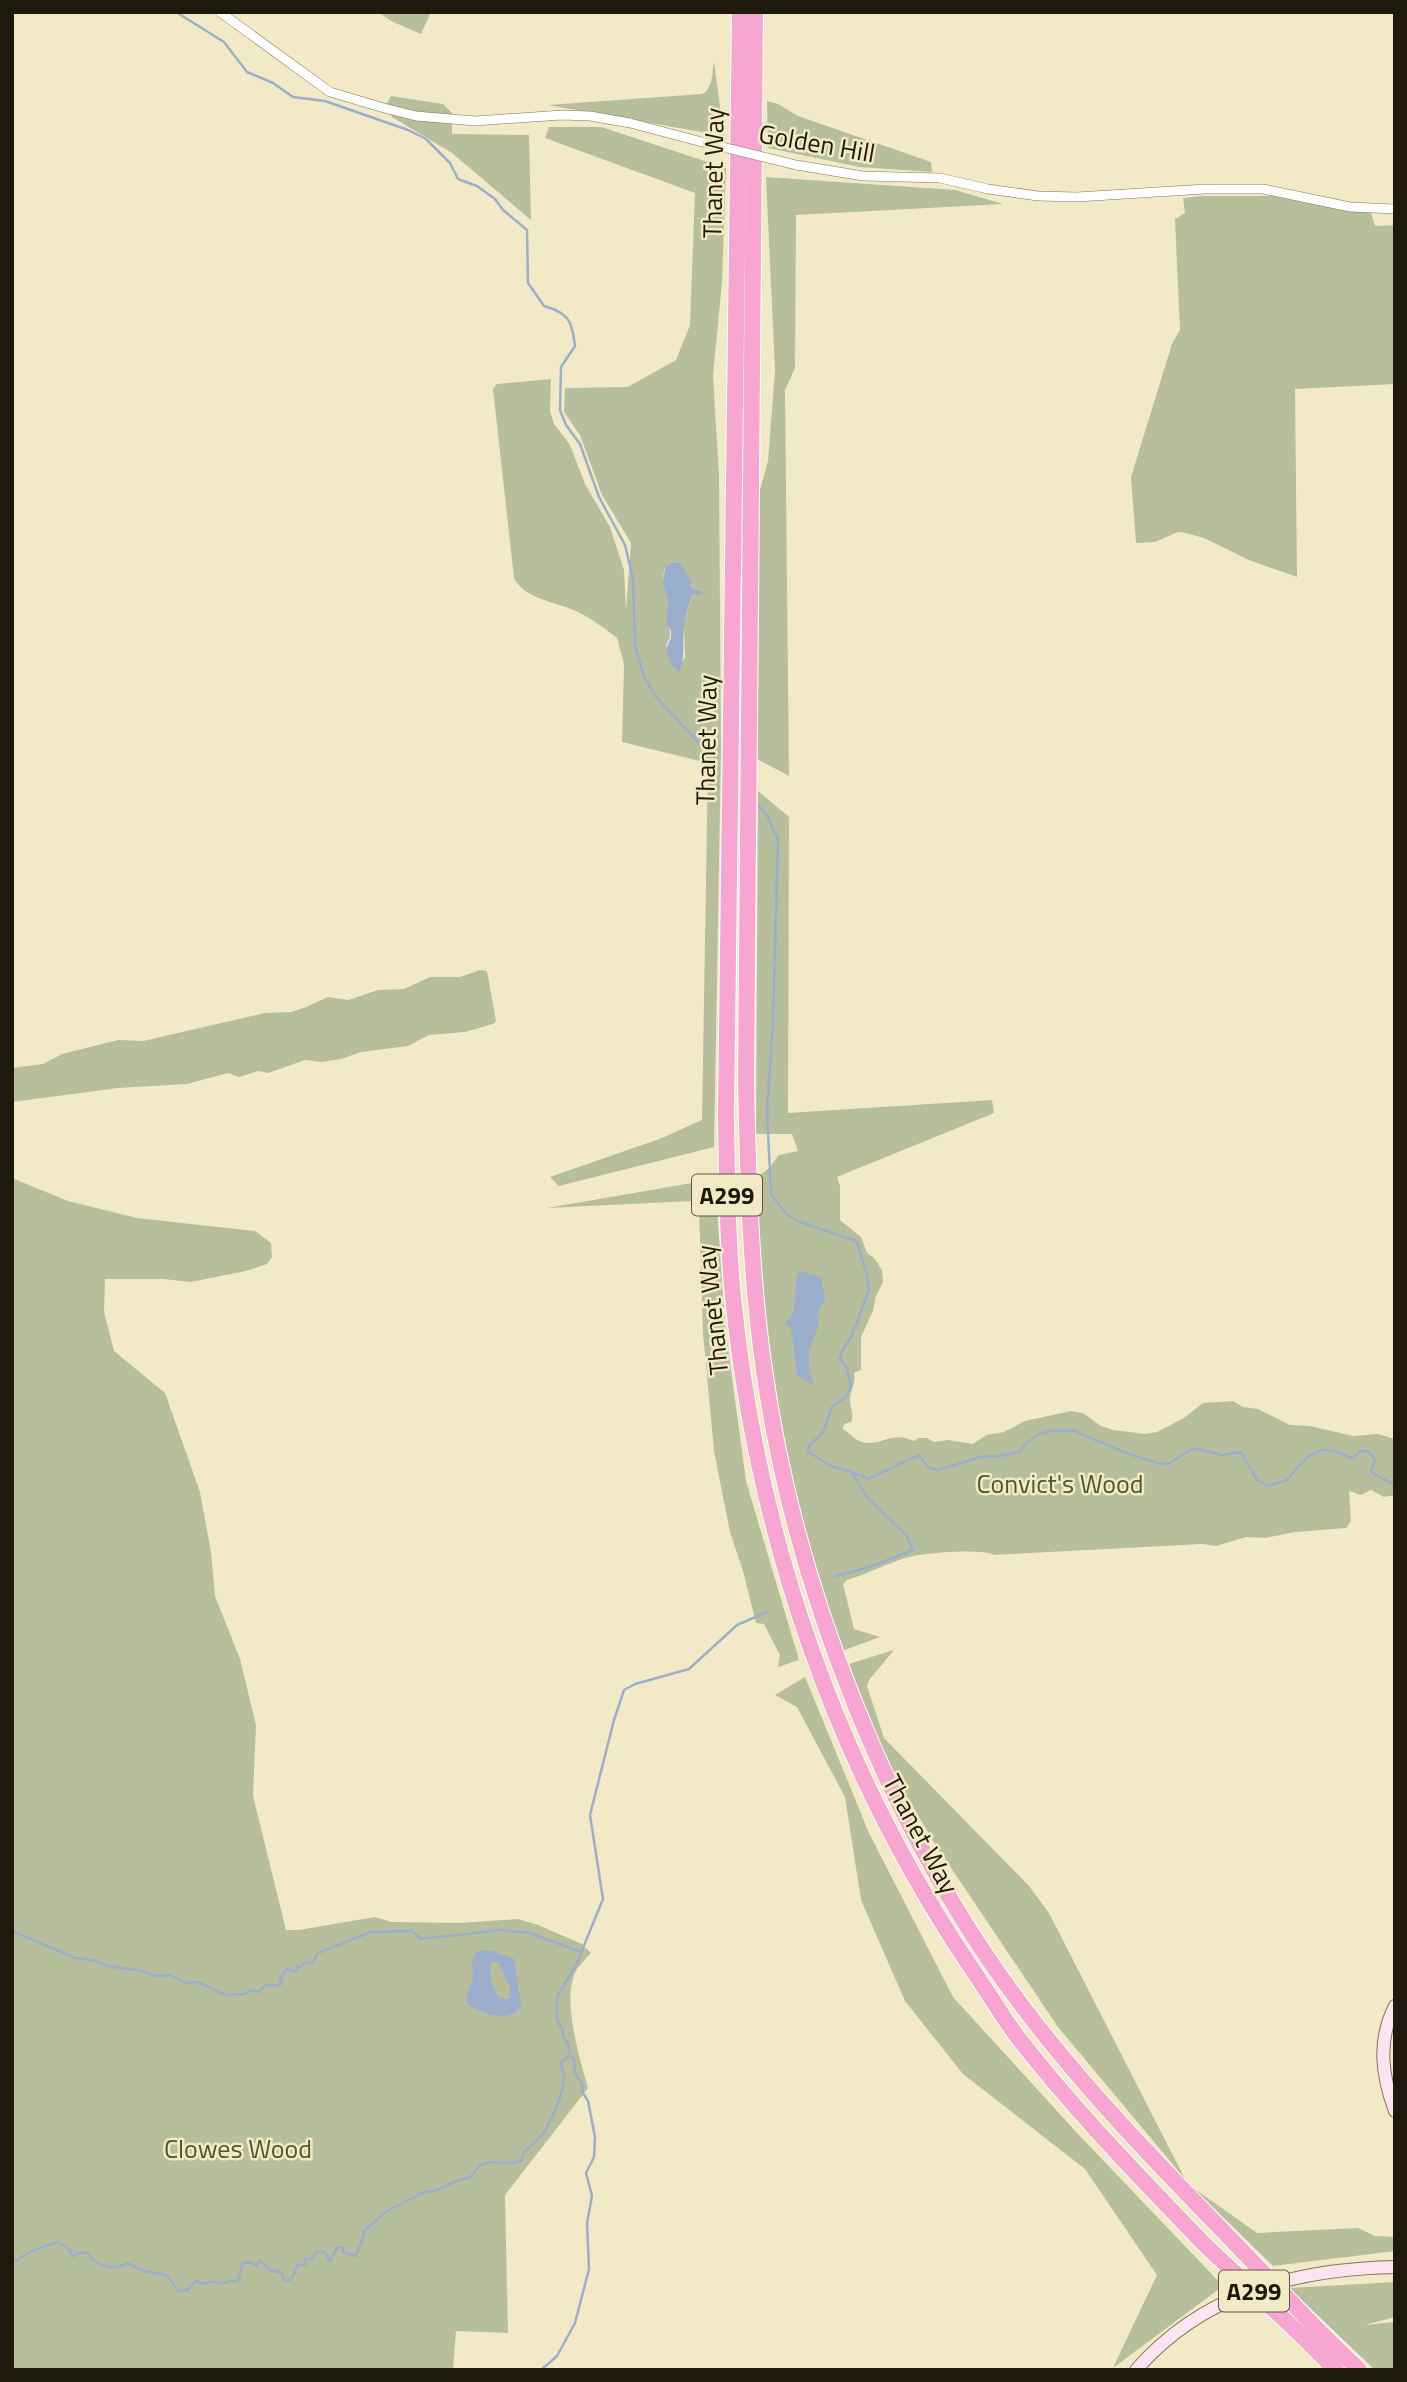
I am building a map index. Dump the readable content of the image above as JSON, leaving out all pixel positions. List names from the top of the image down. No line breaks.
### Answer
{"streets":{"highway":["Thanet Way","A299"],"street":["Golden Hill"]},"parks":["Convict's Wood","Clowes Wood"]}
